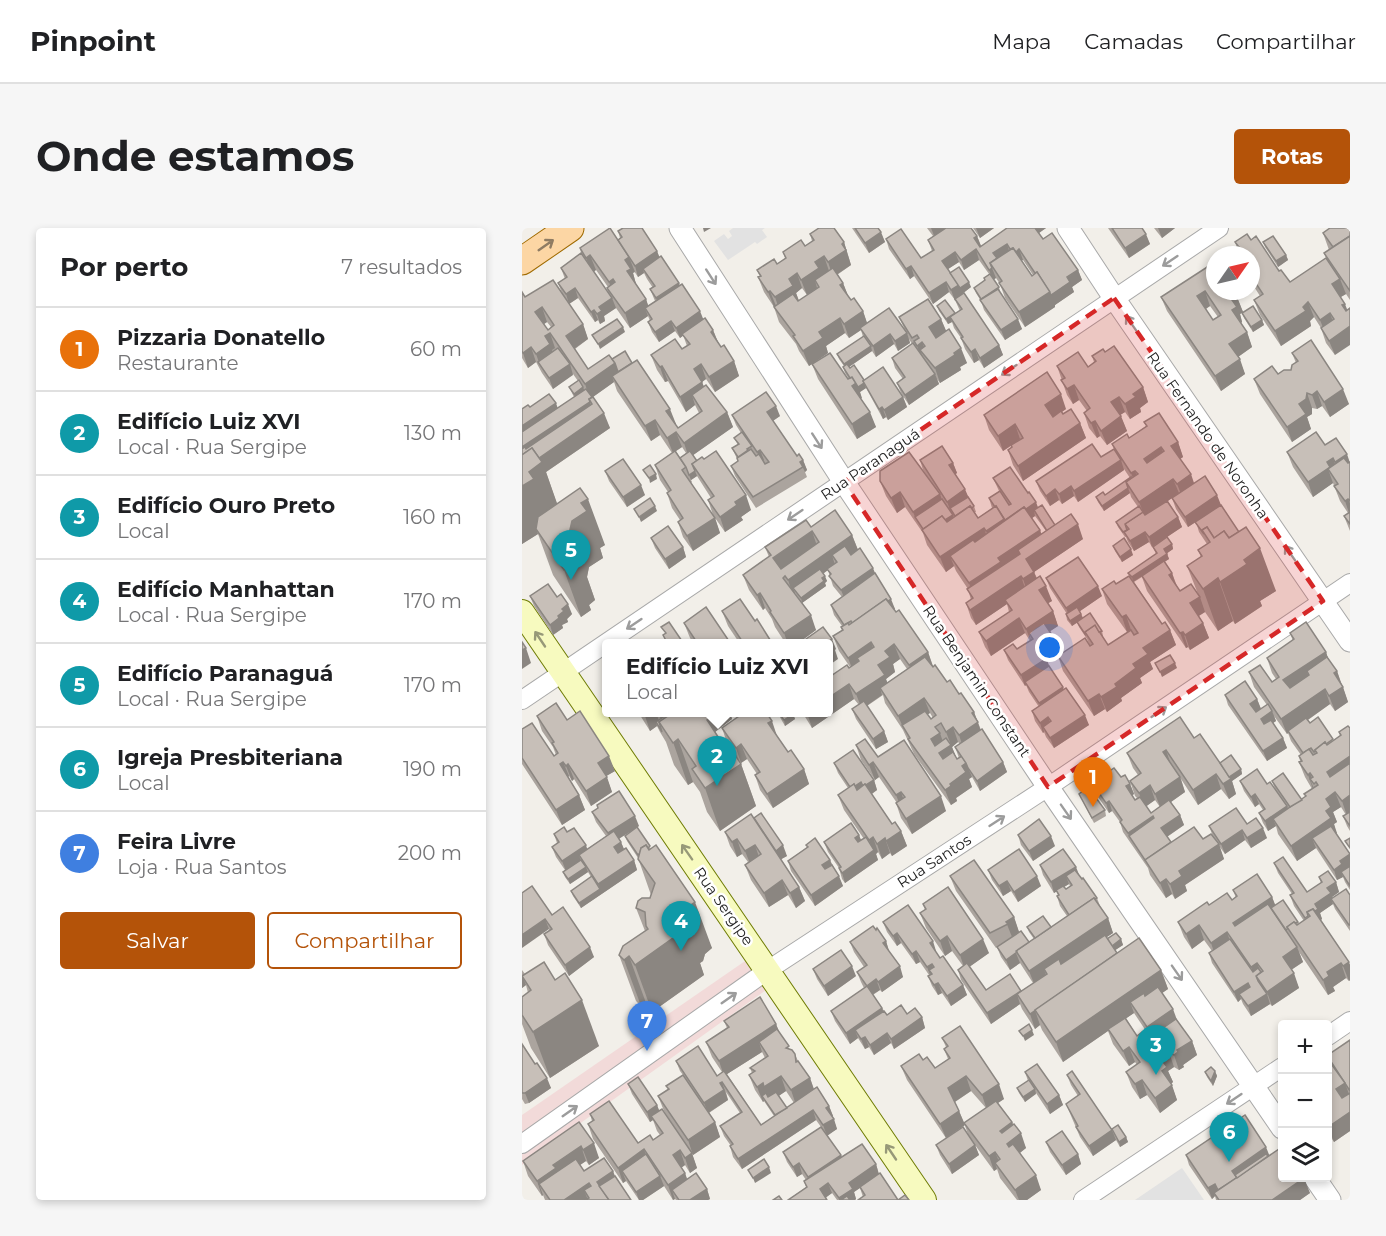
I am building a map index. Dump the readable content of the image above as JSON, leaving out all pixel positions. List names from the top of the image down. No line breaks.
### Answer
{"streets":{"main road":["Rua Sergipe"],"street":["Rua Fernando de Noronha","Rua Paranaguá","Rua Benjamin Constant","Rua Santos"]},"crossings":[["Rua Fernando de Noronha","Rua Paranaguá"],["Rua Fernando de Noronha","Rua Santos"],["Rua Paranaguá","Rua Benjamin Constant"],["Rua Paranaguá","Rua Sergipe"],["Rua Benjamin Constant","Rua Santos"],["Rua Santos","Rua Sergipe"]],"one_way":["Rua Fernando de Noronha","Rua Paranaguá","Rua Benjamin Constant","Rua Santos","Rua Sergipe"],"north":"top right","page":{"header":"Pinpoint","nav":["Mapa","Camadas","Compartilhar"],"buttons":["Rotas",["Salvar","Compartilhar"]],"title":"Onde estamos","heading":["Por perto","7 resultados"],"list":[{"mark":"1","name":"Pizzaria Donatello","note":"Restaurante","value":"60 m"},{"mark":"2","name":"Edifício Luiz XVI","note":"Local · Rua Sergipe","value":"130 m"},{"mark":"3","name":"Edifício Ouro Preto","note":"Local","value":"160 m"},{"mark":"4","name":"Edifício Manhattan","note":"Local · Rua Sergipe","value":"170 m"},{"mark":"5","name":"Edifício Paranaguá","note":"Local · Rua Sergipe","value":"170 m"},{"mark":"6","name":"Igreja Presbiteriana","note":"Local","value":"190 m"},{"mark":"7","name":"Feira Livre","note":"Loja · Rua Santos","value":"200 m"}],"pins":["5","2","1","4","7","3","6"],"popup":["Edifício Luiz XVI","Local"],"map_buttons":["+","−"]}}
